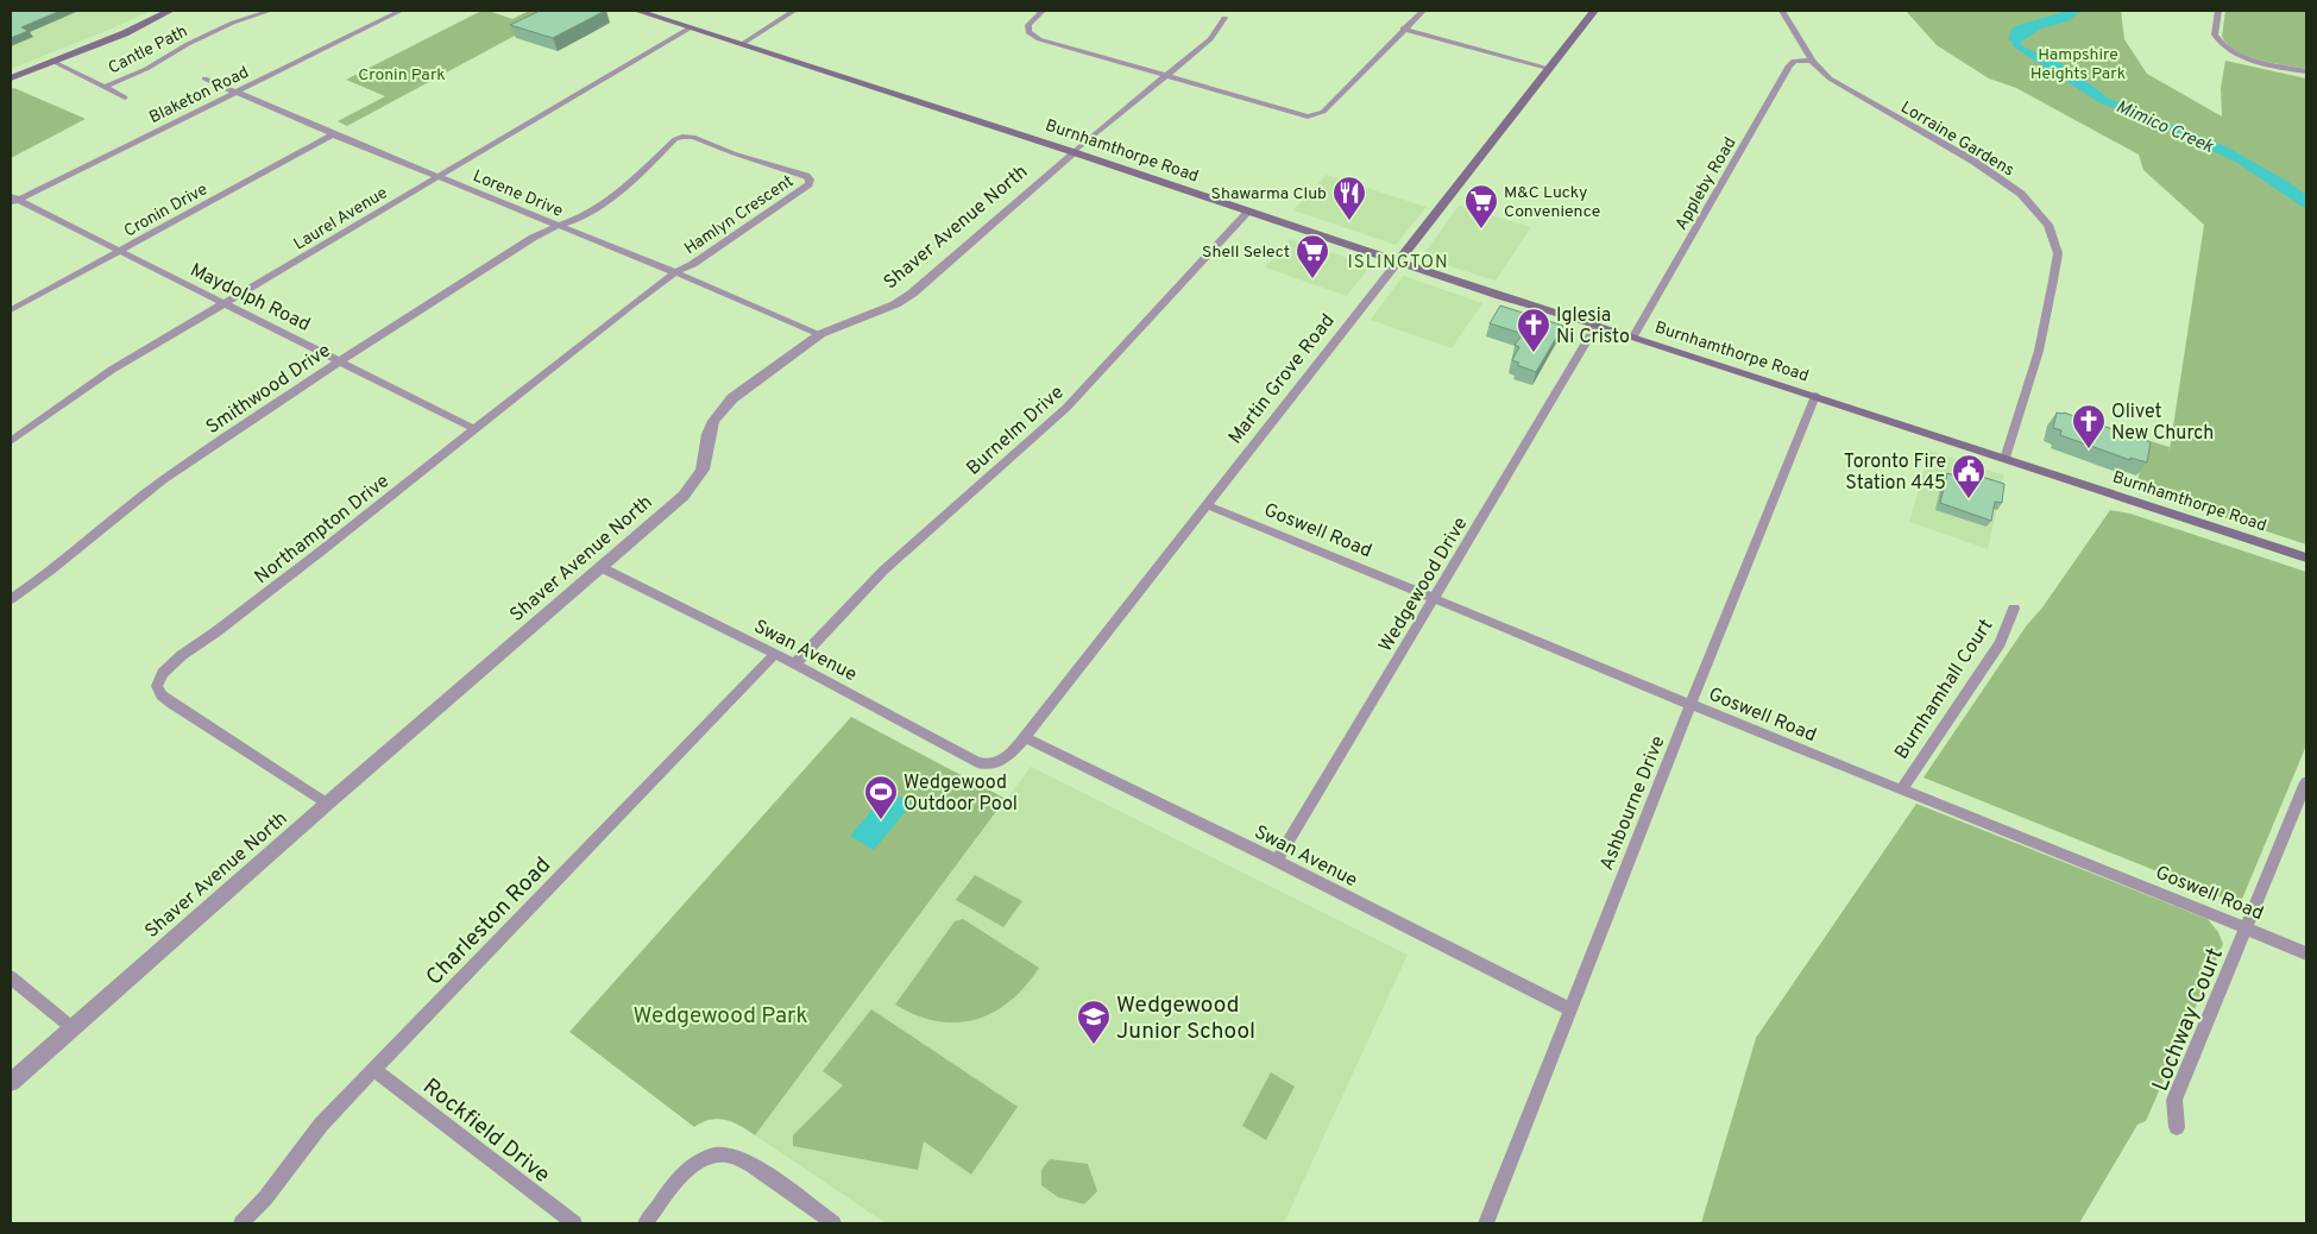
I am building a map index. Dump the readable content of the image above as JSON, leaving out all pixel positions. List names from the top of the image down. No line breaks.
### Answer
{"streets":{"main road":["Burnhamthorpe Road","Martin Grove Road"],"street":["Cantle Path","Blaketon Road","Lorraine Gardens","Appleby Road","Lorene Drive","Cronin Drive","Hamlyn Crescent","Laurel Avenue","Shaver Avenue North","Maydolph Road","Smithwood Drive","Burnelm Drive","Northampton Drive","Goswell Road","Wedgewood Drive","Swan Avenue","Burnhamhall Court","Ashbourne Drive","Charleston Road","Lochway Court","Rockfield Drive"]},"crossings":[["Blaketon Road","Lorene Drive"],["Blaketon Road","Maydolph Road"],["Lorraine Gardens","Burnhamthorpe Road"],["Lorraine Gardens","Appleby Road"],["Burnhamthorpe Road","Appleby Road"],["Burnhamthorpe Road","Laurel Avenue"],["Burnhamthorpe Road","Shaver Avenue North"],["Burnhamthorpe Road","Martin Grove Road"],["Burnhamthorpe Road","Burnelm Drive"],["Burnhamthorpe Road","Wedgewood Drive"],["Burnhamthorpe Road","Ashbourne Drive"],["Lorene Drive","Cronin Drive"],["Lorene Drive","Hamlyn Crescent"],["Lorene Drive","Laurel Avenue"],["Lorene Drive","Shaver Avenue North"],["Lorene Drive","Smithwood Drive"],["Lorene Drive","Northampton Drive"],["Cronin Drive","Maydolph Road"],["Hamlyn Crescent","Smithwood Drive"],["Hamlyn Crescent","Northampton Drive"],["Laurel Avenue","Maydolph Road"],["Shaver Avenue North","Northampton Drive"],["Shaver Avenue North","Swan Avenue"],["Maydolph Road","Smithwood Drive"],["Maydolph Road","Northampton Drive"],["Martin Grove Road","Goswell Road"],["Martin Grove Road","Swan Avenue"],["Burnelm Drive","Swan Avenue"],["Goswell Road","Wedgewood Drive"],["Goswell Road","Burnhamhall Court"],["Goswell Road","Ashbourne Drive"],["Goswell Road","Lochway Court"],["Wedgewood Drive","Swan Avenue"],["Swan Avenue","Ashbourne Drive"],["Swan Avenue","Charleston Road"],["Charleston Road","Rockfield Drive"]],"districts":["ISLINGTON"],"water":["Mimico Creek"],"parks":["Hampshire Heights Park","Cronin Park","Wedgewood Park"],"places":{"restaurant":["Shawarma Club"],"supermarket":["M&C Lucky Convenience","Shell Select"],"church":["Iglesia Ni Cristo","Olivet New Church"],"public building":["Toronto Fire Station 445"],"sports":["Wedgewood Outdoor Pool"],"school or university":["Wedgewood Junior School"]}}
